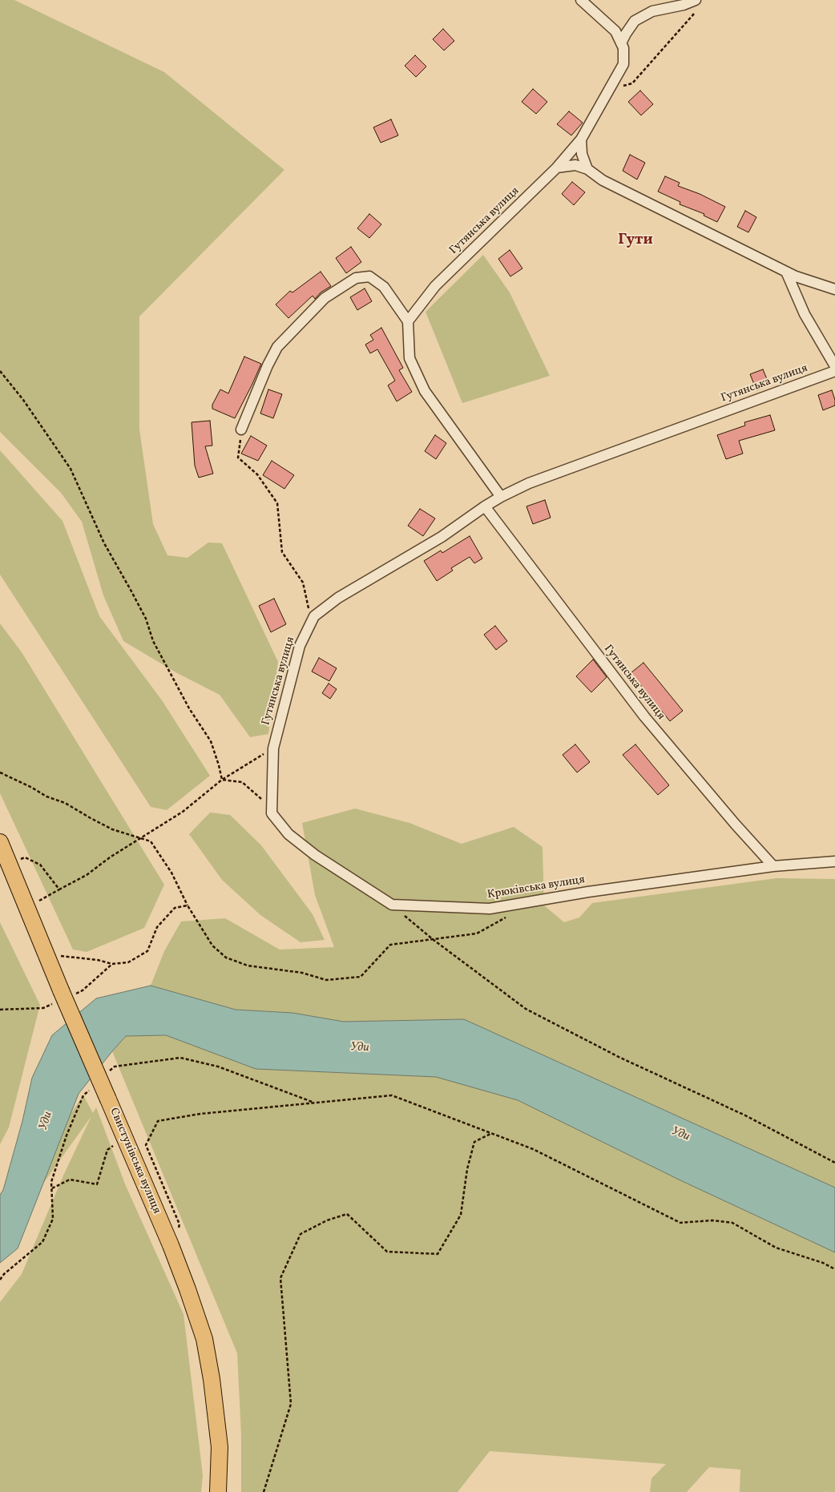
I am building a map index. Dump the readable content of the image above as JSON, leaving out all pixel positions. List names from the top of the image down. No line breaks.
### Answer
{"streets":{"main road":["Свистунівська вулиця"],"street":["Гутянська вулиця","Крюківська вулиця"]},"crossings":[["Гутянська вулиця","Крюківська вулиця"]],"districts":["Гути"],"water":["Уди"]}
